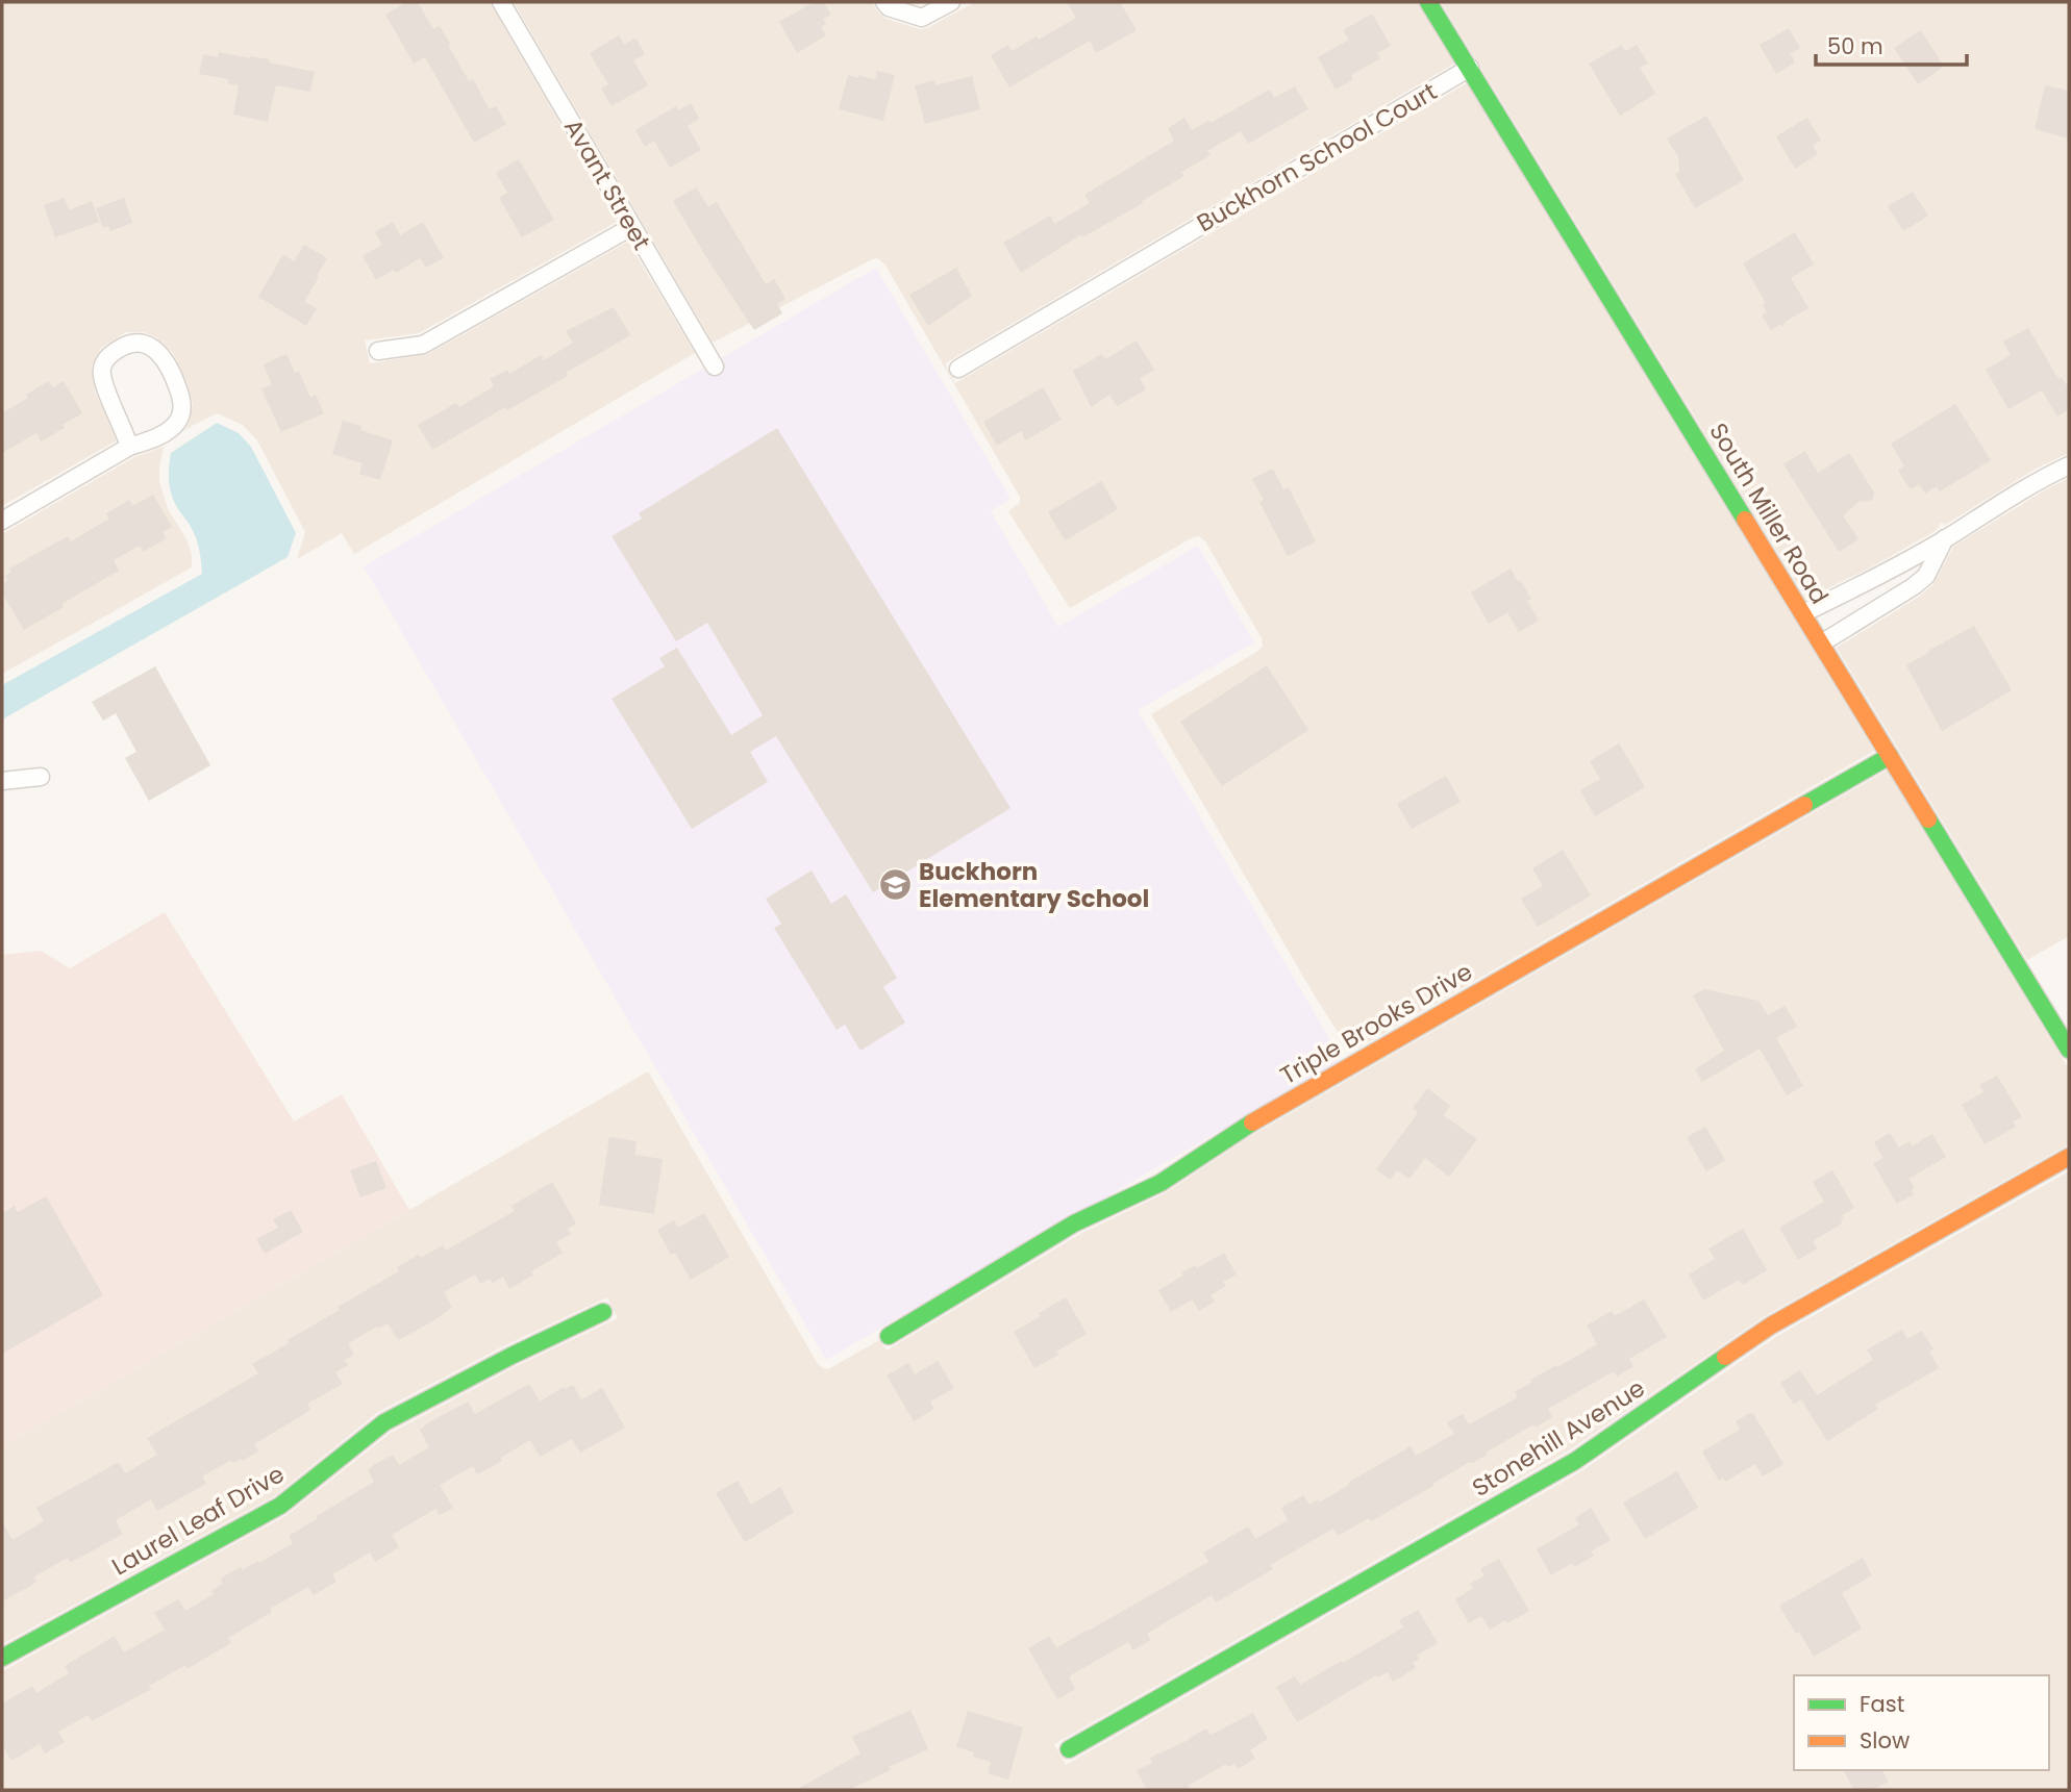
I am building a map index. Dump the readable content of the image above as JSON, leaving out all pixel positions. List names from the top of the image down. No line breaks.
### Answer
{"streets":{"street":["Buckhorn School Court","Avant Street","South Miller Road","Triple Brooks Drive","Stonehill Avenue","Laurel Leaf Drive"]},"crossings":[["Buckhorn School Court","South Miller Road"],["South Miller Road","Triple Brooks Drive"]],"places":{"school or university":["Buckhorn Elementary School"]},"legend":["Fast","Slow"],"scale_bar":"50 m"}
